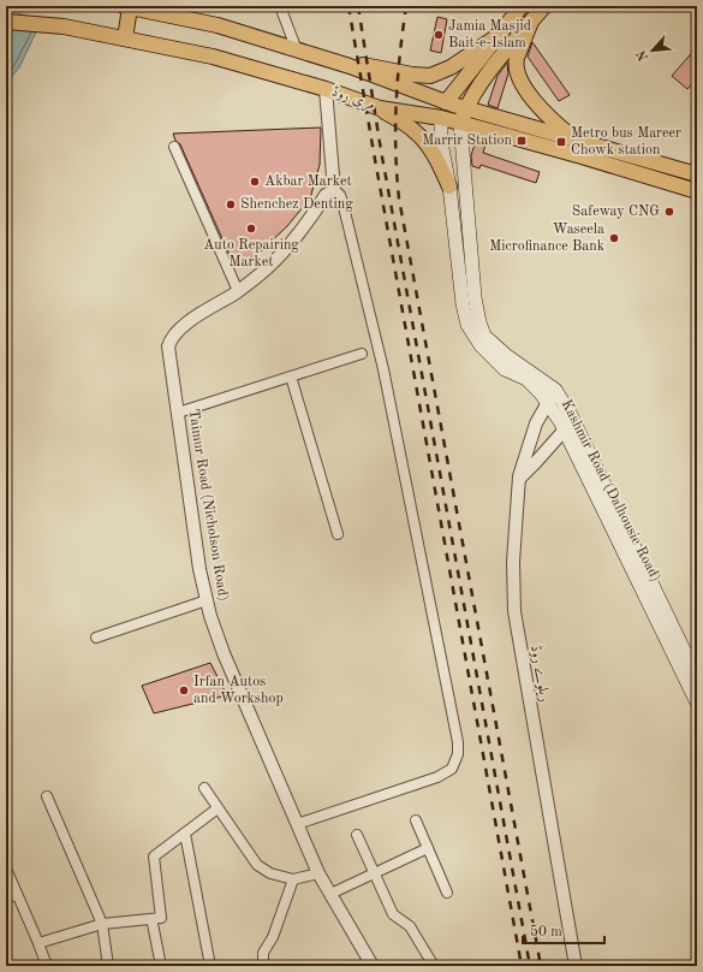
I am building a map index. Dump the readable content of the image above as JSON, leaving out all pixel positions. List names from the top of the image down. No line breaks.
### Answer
{"streets":{"main road":["مری روڈ","Kashmir Road (Dalhousie Road)"],"street":["Taimur Road (Nicholson Road)","ریلوے روڈ"]},"crossings":[["مری روڈ","Kashmir Road (Dalhousie Road)"],["Kashmir Road (Dalhousie Road)","ریلوے روڈ"]],"places":{"other":["Jamia Masjid Bait-e-Islam","Akbar Market","Shenchez Denting","Safeway CNG","Auto Repairing Market","Waseela Microfinance Bank","Irfan Autos and Workshop"],"transit":["Marrir Station","Metro bus Mareer Chowk station"]},"scale_bar":"50 m","north":"bottom left"}
